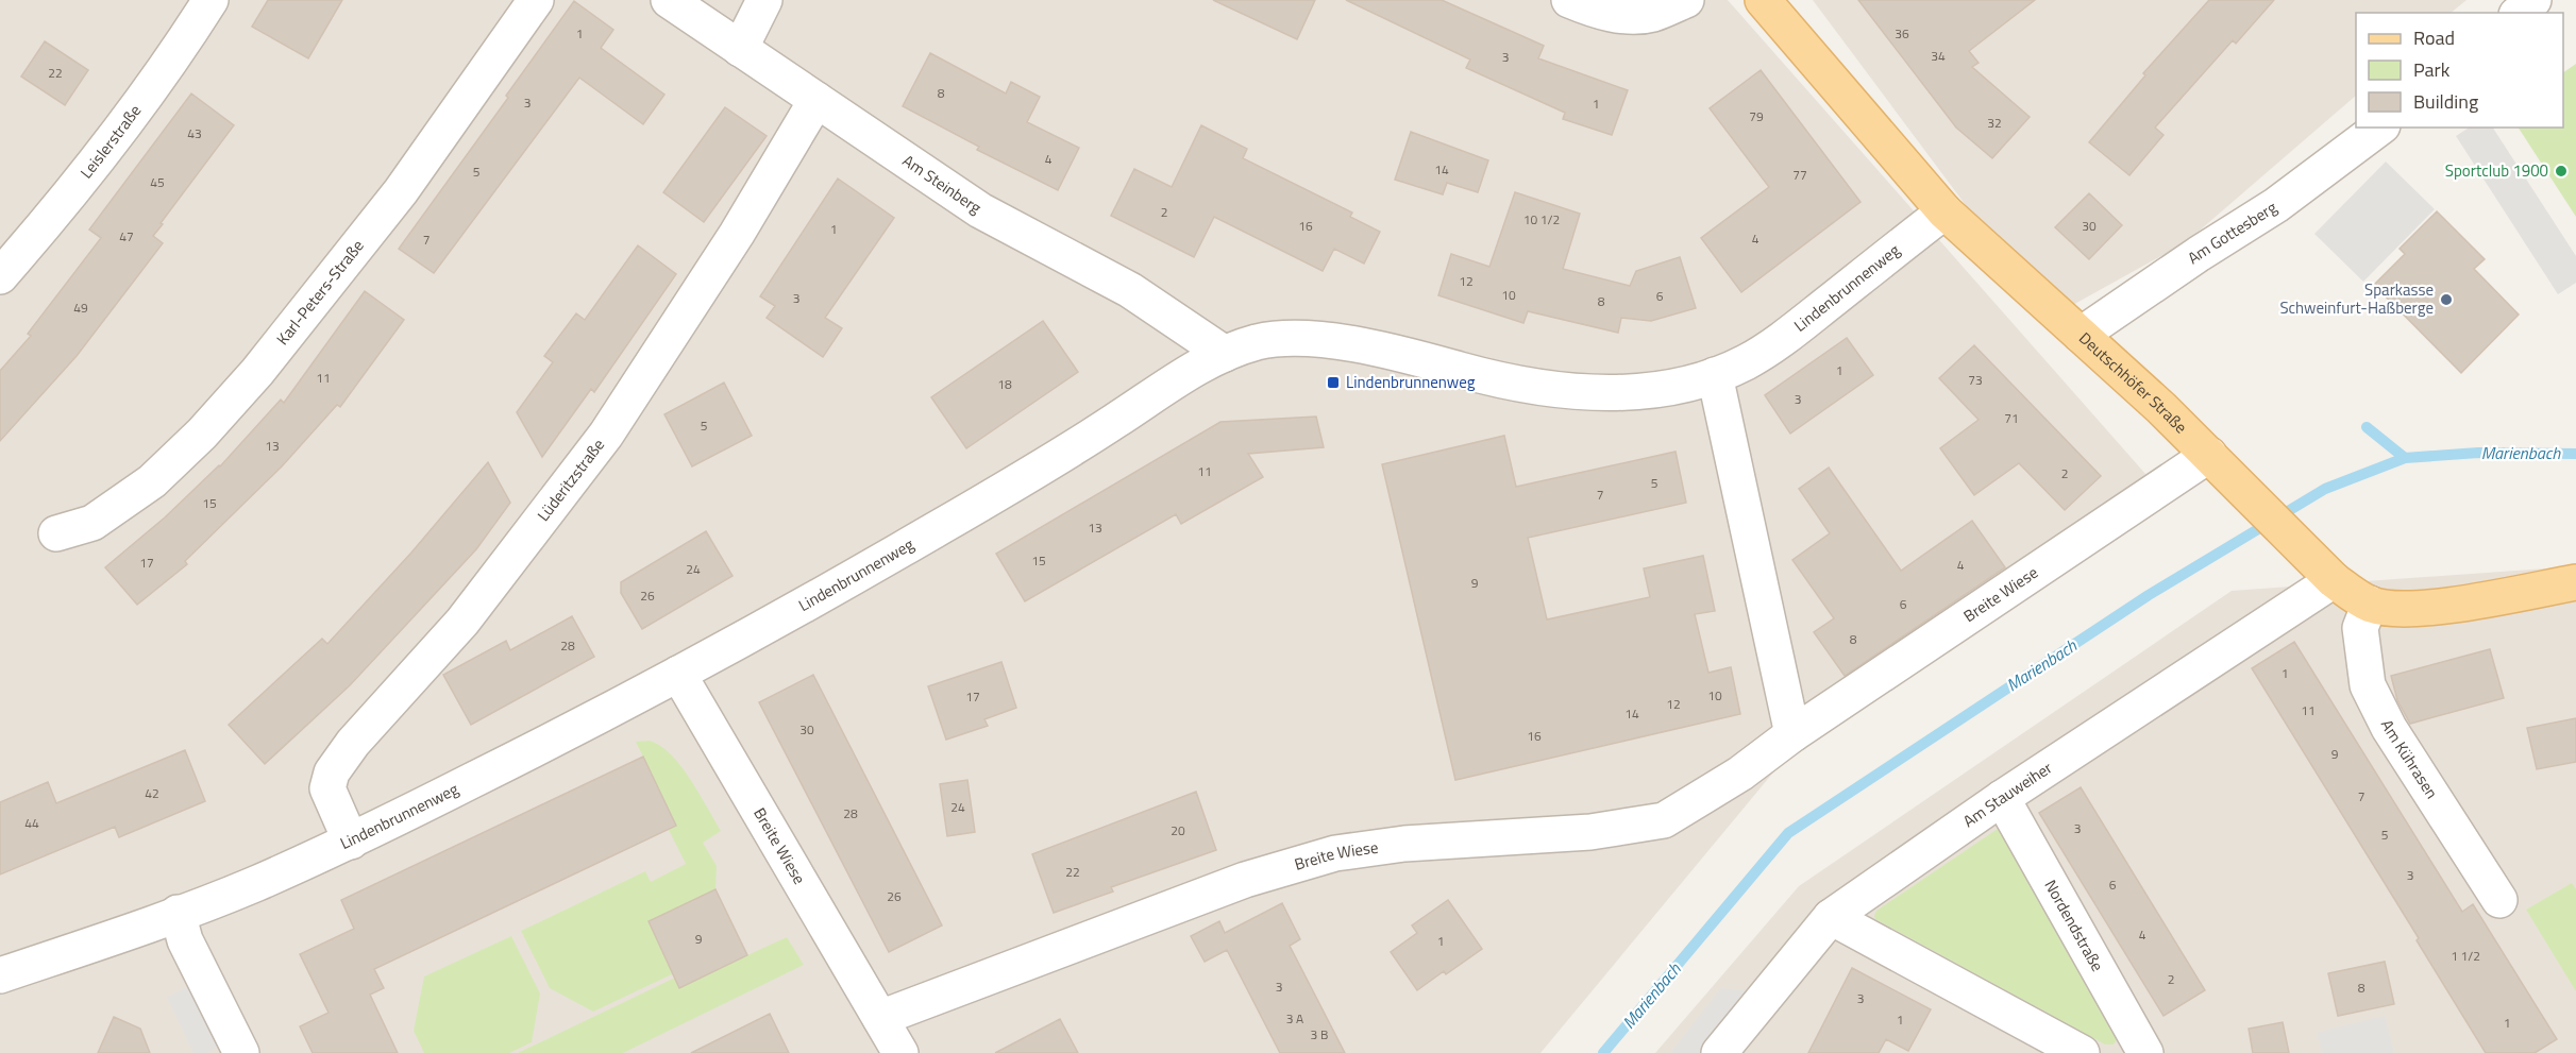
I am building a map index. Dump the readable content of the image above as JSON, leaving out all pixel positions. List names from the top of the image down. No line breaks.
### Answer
{"streets":{"main road":["Deutschhöfer Straße"],"street":["Leislerstraße","Am Steinberg","Am Gottesberg","Lindenbrunnenweg","Karl-Peters-Straße","Lüderitzstraße","Breite Wiese","Am Kührasen","Am Stauweiher","Nordendstraße"]},"crossings":[["Am Steinberg","Lindenbrunnenweg"],["Am Steinberg","Lüderitzstraße"],["Am Gottesberg","Deutschhöfer Straße"],["Lindenbrunnenweg","Deutschhöfer Straße"],["Lindenbrunnenweg","Lüderitzstraße"],["Lindenbrunnenweg","Breite Wiese"],["Deutschhöfer Straße","Breite Wiese"],["Deutschhöfer Straße","Am Kührasen"],["Deutschhöfer Straße","Am Stauweiher"],["Am Stauweiher","Nordendstraße"]],"water":["Marienbach"],"places":{"other":["Sportclub 1900","Sparkasse Schweinfurt-Haßberge"],"transit":["Lindenbrunnenweg"]},"house_numbers":["1","36","34","3","22","8","3","1","79","32","43","4","14","5","77","45","2","10 1/2","16","30","1","47","4","7","12","10","6","3","8","49","1","11","73","18","3","71","5","13","11","2","5","7","15","13","15","17","4","24","9","26","6","8","28","1","10","17","12","11","14","30","16","9","42","7","24","28","44","3","20","5","22","3","6","26","4","9","1","1 1/2","2","3","8","3","3 A","1","1","3 B"],"legend":["Road","Park","Building"]}
